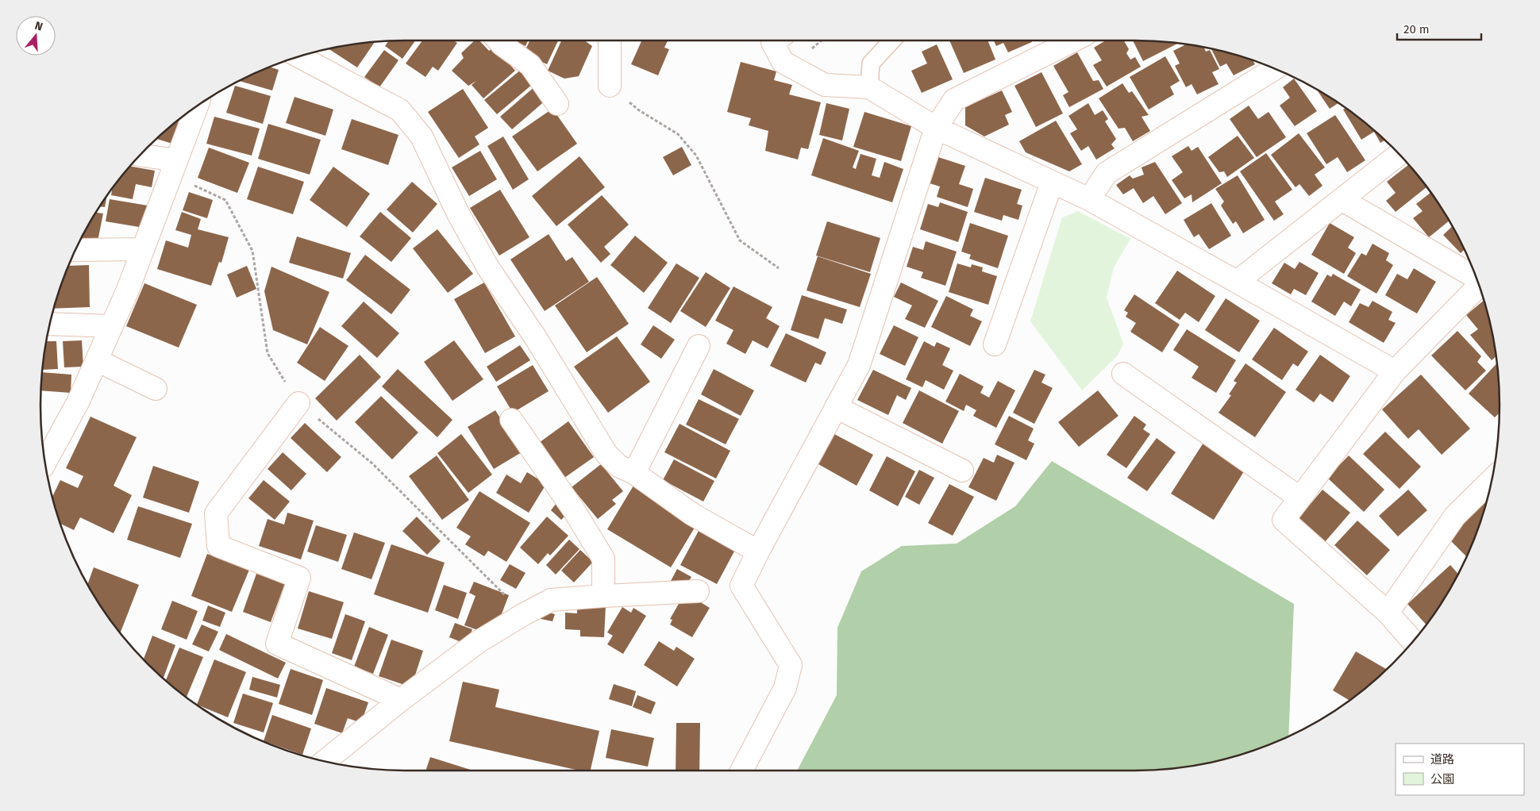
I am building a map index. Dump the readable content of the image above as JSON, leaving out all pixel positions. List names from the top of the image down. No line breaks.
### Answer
{"legend":["道路","公園"],"scale_bar":"20 m","north":"top"}
